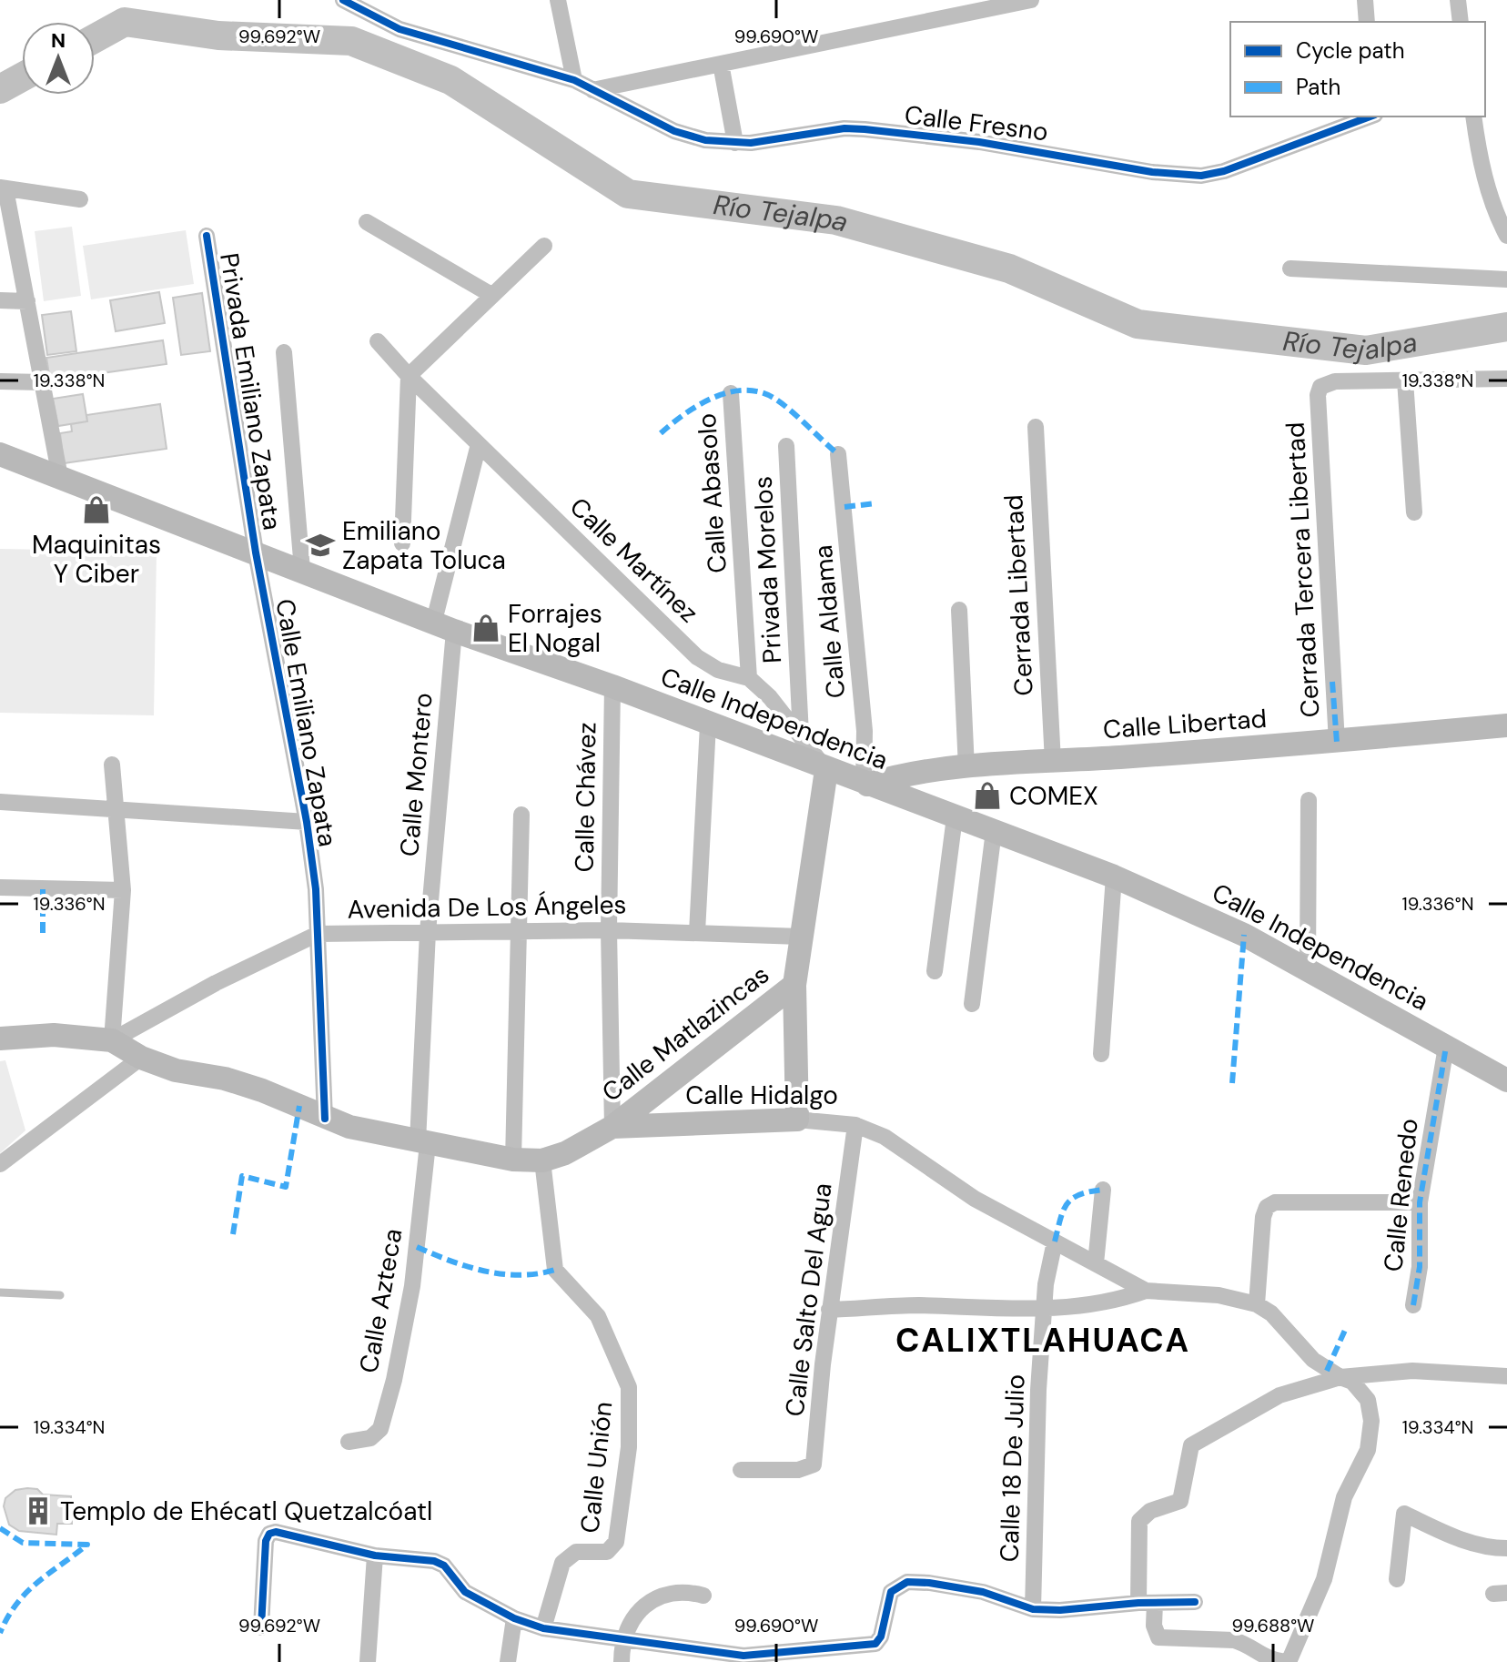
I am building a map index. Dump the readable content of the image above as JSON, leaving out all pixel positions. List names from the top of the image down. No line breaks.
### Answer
{"streets":{"main road":["Calle Independencia","Calle Libertad","Calle Matlazincas","Calle Hidalgo"],"street":["Calle Fresno","Privada Emiliano Zapata","Calle Abasolo","Calle Martínez","Privada Morelos","Cerrada Tercera Libertad","Cerrada Libertad","Calle Aldama","Calle Emiliano Zapata","Calle Montero","Calle Chávez","Avenida De Los Ángeles","Calle Renedo","Calle Salto Del Agua","Calle Azteca","Calle Unión","Calle 18 De Julio"]},"crossings":[["Privada Emiliano Zapata","Calle Independencia"],["Privada Emiliano Zapata","Calle Emiliano Zapata"],["Calle Abasolo","Calle Martínez"],["Calle Martínez","Privada Morelos"],["Calle Martínez","Calle Independencia"],["Calle Martínez","Calle Montero"],["Cerrada Tercera Libertad","Calle Libertad"],["Cerrada Libertad","Calle Libertad"],["Calle Aldama","Calle Independencia"],["Calle Aldama","Calle Libertad"],["Calle Independencia","Calle Emiliano Zapata"],["Calle Independencia","Calle Libertad"],["Calle Independencia","Calle Montero"],["Calle Independencia","Calle Chávez"],["Calle Independencia","Calle Renedo"],["Calle Emiliano Zapata","Avenida De Los Ángeles"],["Calle Emiliano Zapata","Calle Hidalgo"],["Calle Montero","Avenida De Los Ángeles"],["Calle Montero","Calle Hidalgo"],["Calle Montero","Calle Azteca"],["Calle Chávez","Avenida De Los Ángeles"],["Calle Chávez","Calle Matlazincas"],["Calle Chávez","Calle Hidalgo"],["Avenida De Los Ángeles","Calle Hidalgo"],["Calle Matlazincas","Calle Hidalgo"],["Calle Hidalgo","Calle Salto Del Agua"],["Calle Hidalgo","Calle Azteca"],["Calle Hidalgo","Calle Unión"],["Calle Hidalgo","Calle 18 De Julio"]],"districts":["CALIXTLAHUACA"],"water":["Río Tejalpa"],"places":{"shop":["Maquinitas Y Ciber","Forrajes El Nogal","COMEX"],"school or university":["Emiliano Zapata Toluca"],"building":["Templo de Ehécatl Quetzalcóatl"]},"legend":["Cycle path","Path"],"north":"top","coordinates":["99.692°W","99.690°W","19.338°N","19.336°N","19.334°N","99.688°W"]}
